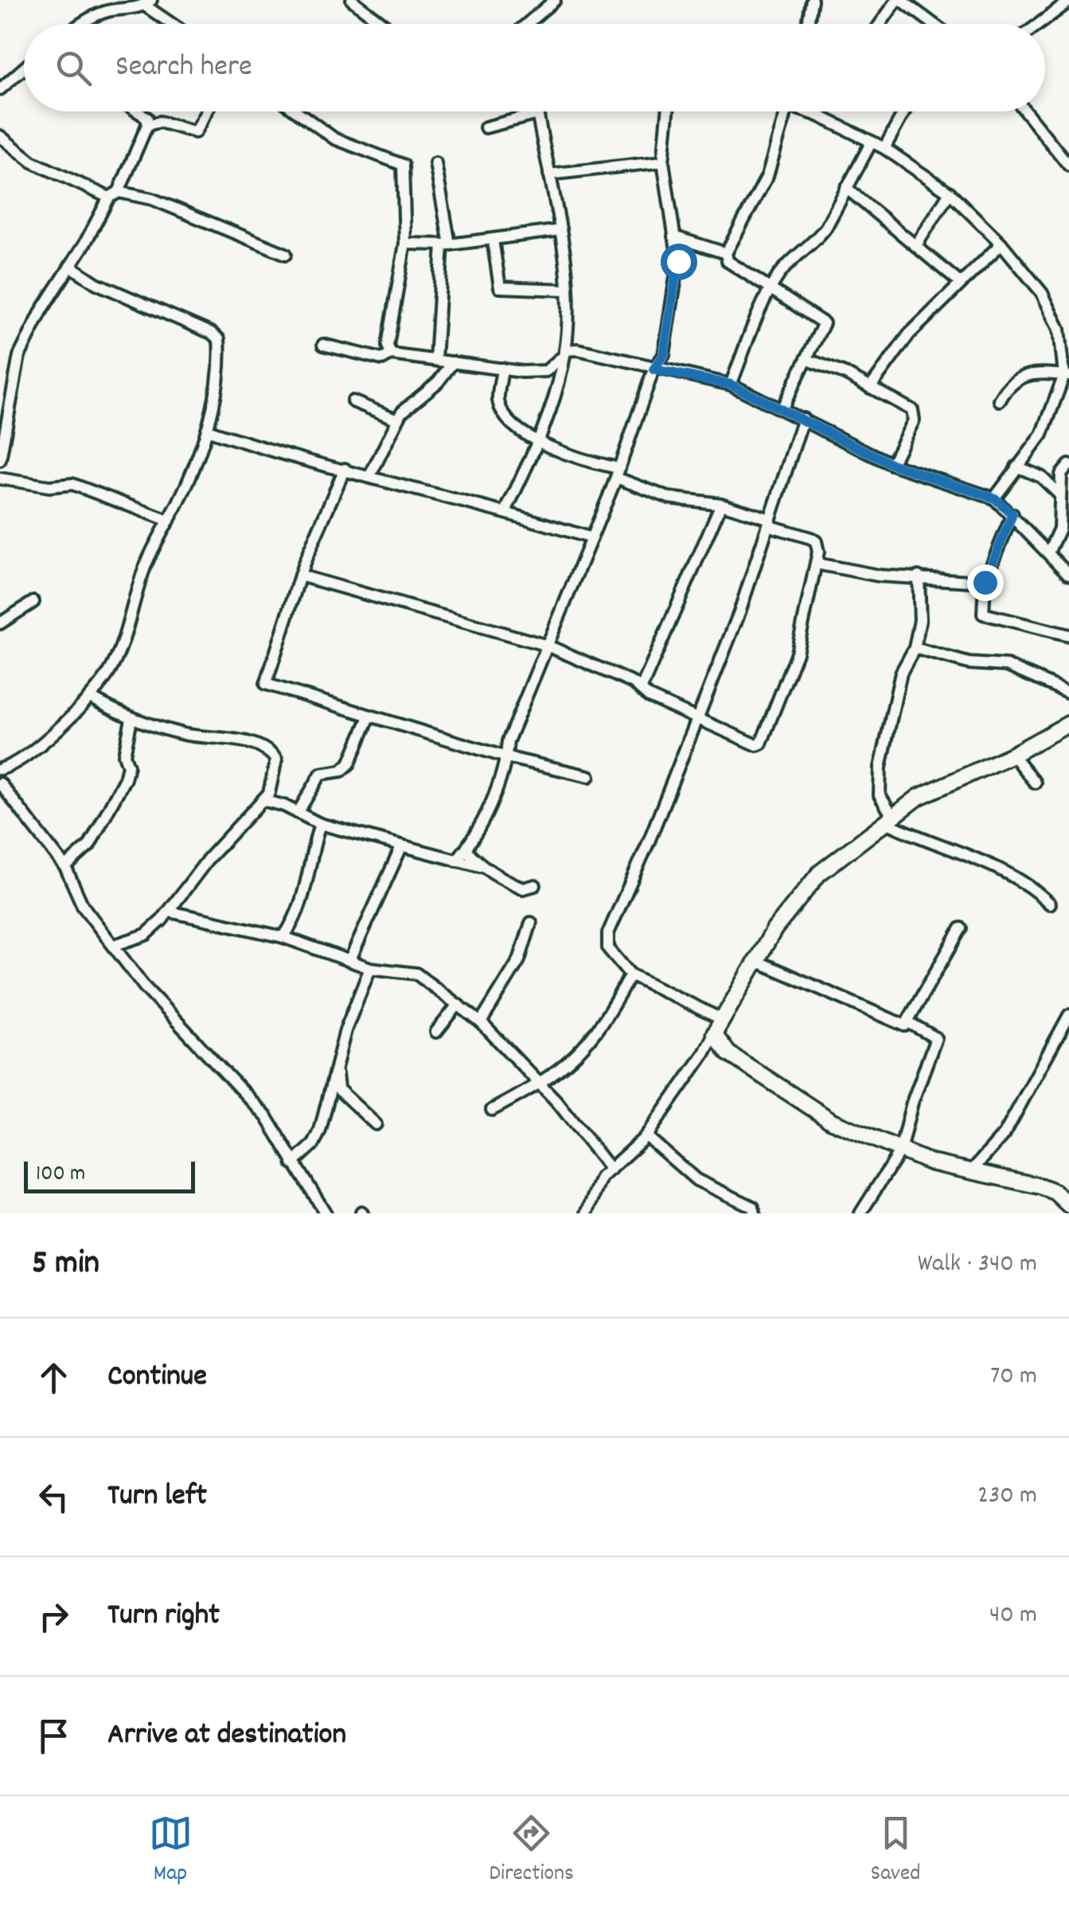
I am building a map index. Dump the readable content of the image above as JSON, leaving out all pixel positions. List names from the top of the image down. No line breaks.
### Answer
{"scale_bar":"100 m","page":{"search":"Search here","scale":"100 m","heading":["5 min","Walk · 340 m"],"list":[["Continue","70 m"],["Turn left","230 m"],["Turn right","40 m"],"Arrive at destination"],"nav":["Map","Directions","Saved"]}}
